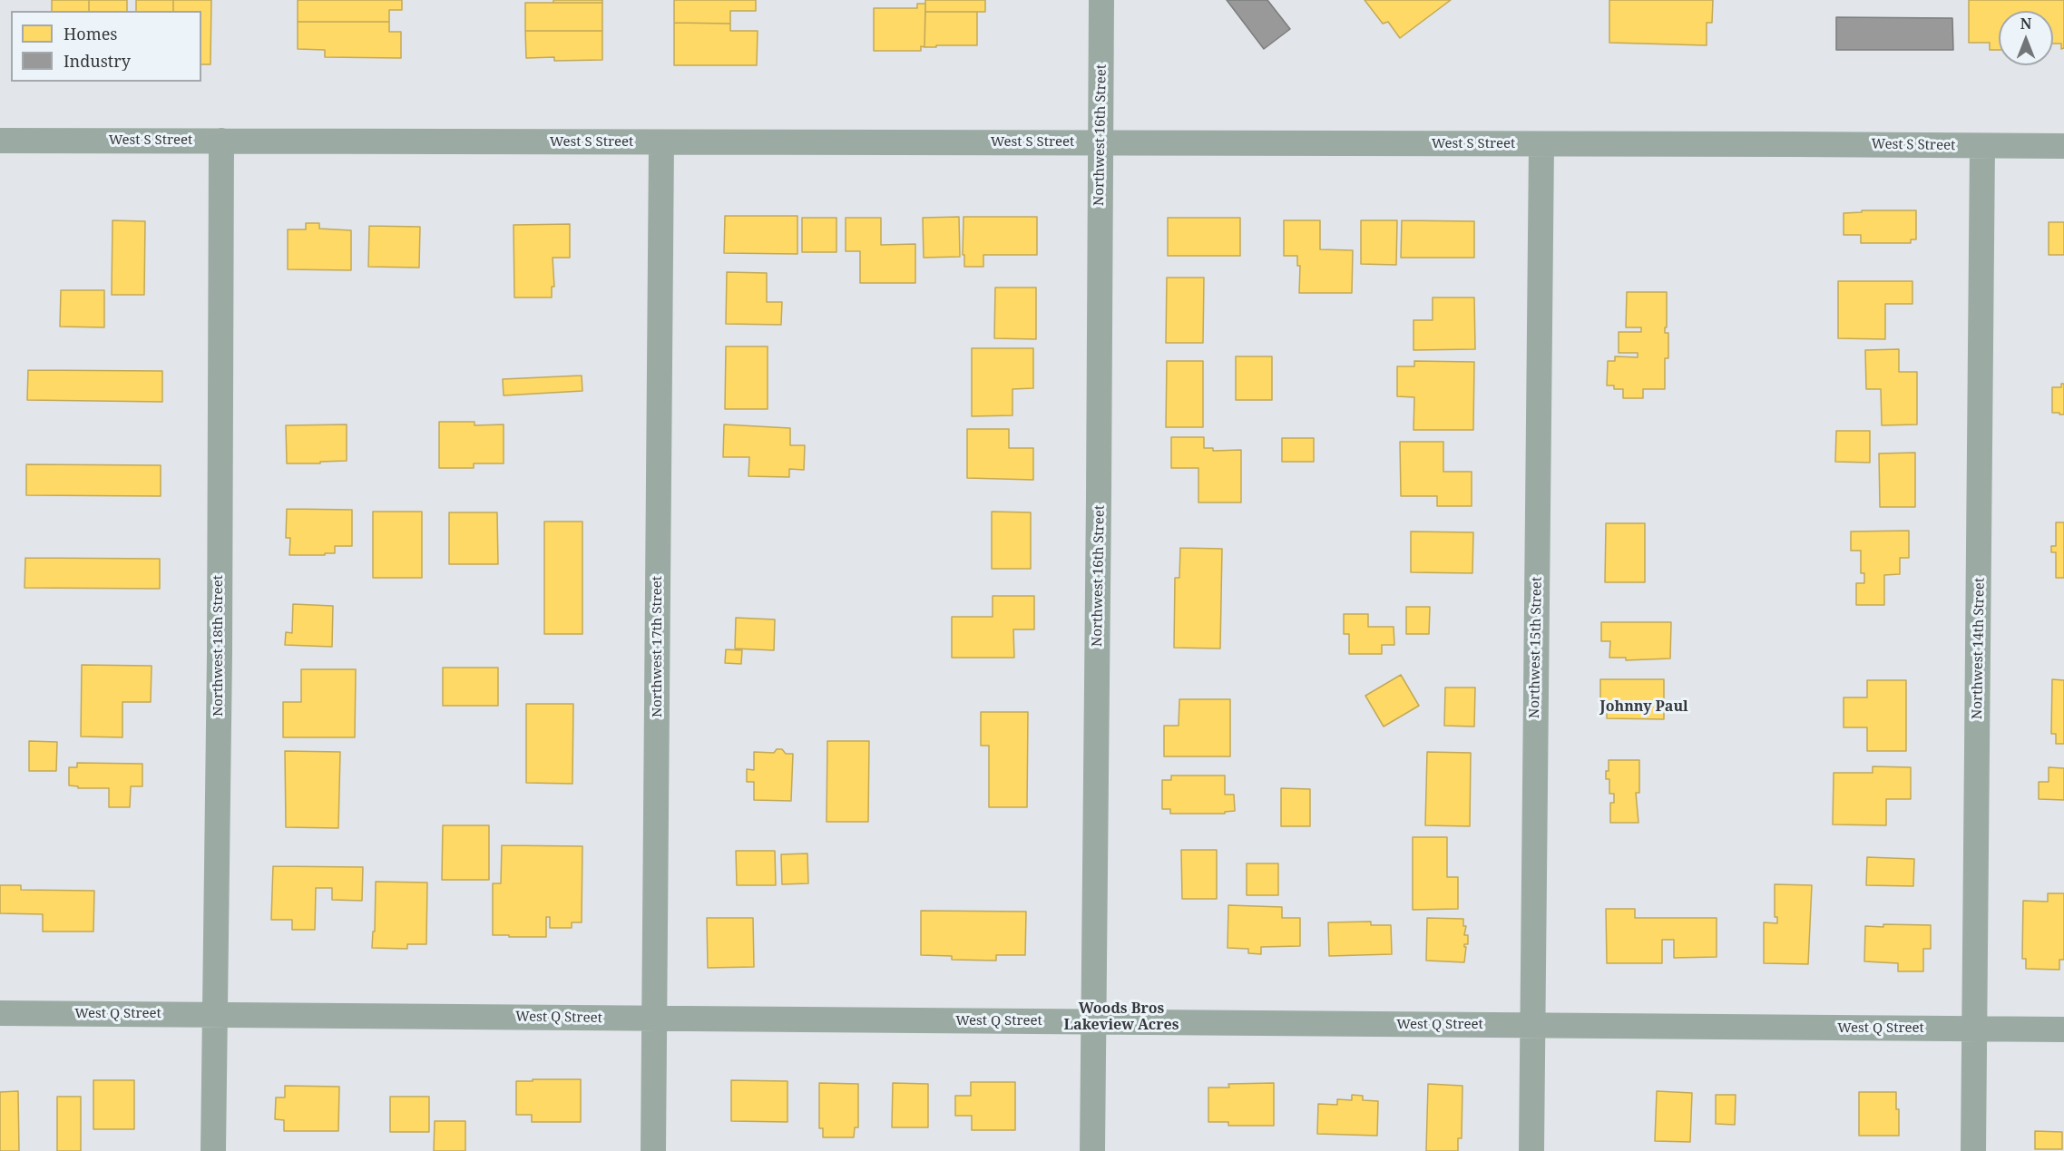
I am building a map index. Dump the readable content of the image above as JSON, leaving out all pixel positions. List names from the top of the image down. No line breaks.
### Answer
{"streets":{"street":["Northwest 16th Street","West S Street","Northwest 18th Street","Northwest 17th Street","Northwest 15th Street","Northwest 14th Street","West Q Street"]},"crossings":[["Northwest 16th Street","West S Street"],["Northwest 16th Street","West Q Street"],["West S Street","Northwest 18th Street"],["West S Street","Northwest 17th Street"],["West S Street","Northwest 15th Street"],["West S Street","Northwest 14th Street"],["Northwest 18th Street","West Q Street"],["Northwest 17th Street","West Q Street"],["Northwest 15th Street","West Q Street"],["Northwest 14th Street","West Q Street"]],"districts":["Johnny Paul","Woods Bros Lakeview Acres"],"legend":["Homes","Industry"],"north":"top"}
